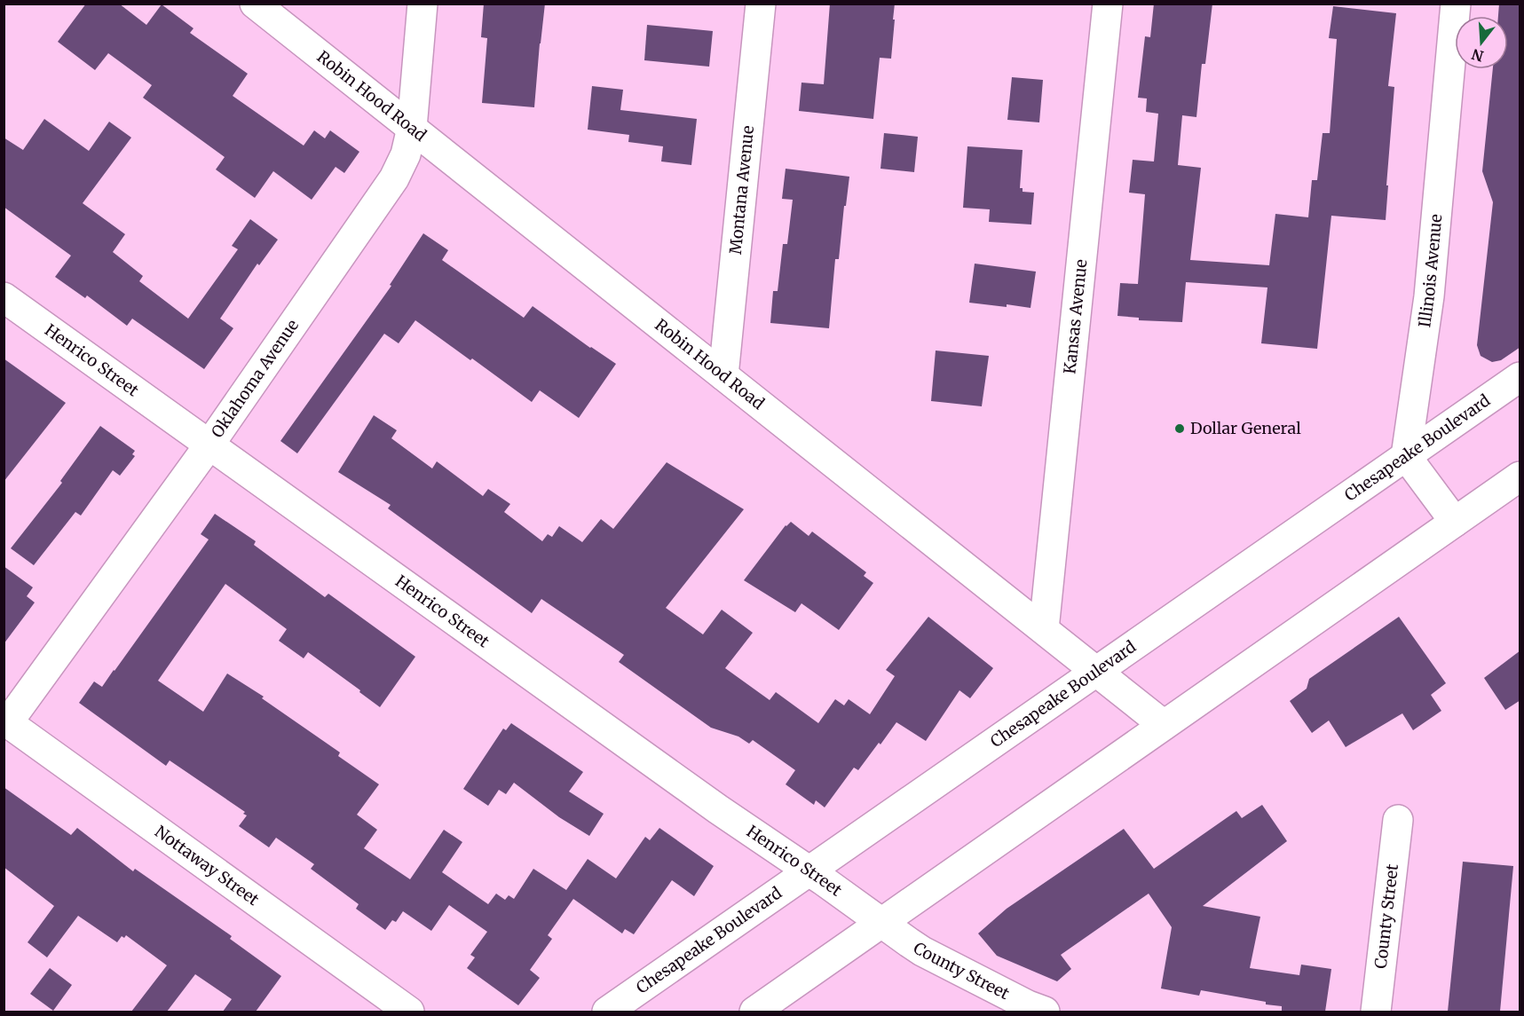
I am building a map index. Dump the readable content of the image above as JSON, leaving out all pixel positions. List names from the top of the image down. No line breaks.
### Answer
{"streets":{"street":["Robin Hood Road","Montana Avenue","Illinois Avenue","Kansas Avenue","Henrico Street","Oklahoma Avenue","Chesapeake Boulevard","Nottaway Street","County Street"]},"crossings":[["Robin Hood Road","Montana Avenue"],["Robin Hood Road","Kansas Avenue"],["Robin Hood Road","Oklahoma Avenue"],["Robin Hood Road","Chesapeake Boulevard"],["Illinois Avenue","Chesapeake Boulevard"],["Henrico Street","Oklahoma Avenue"],["Henrico Street","Chesapeake Boulevard"],["Henrico Street","County Street"],["Oklahoma Avenue","Nottaway Street"]],"places":["Dollar General"],"north":"bottom"}
